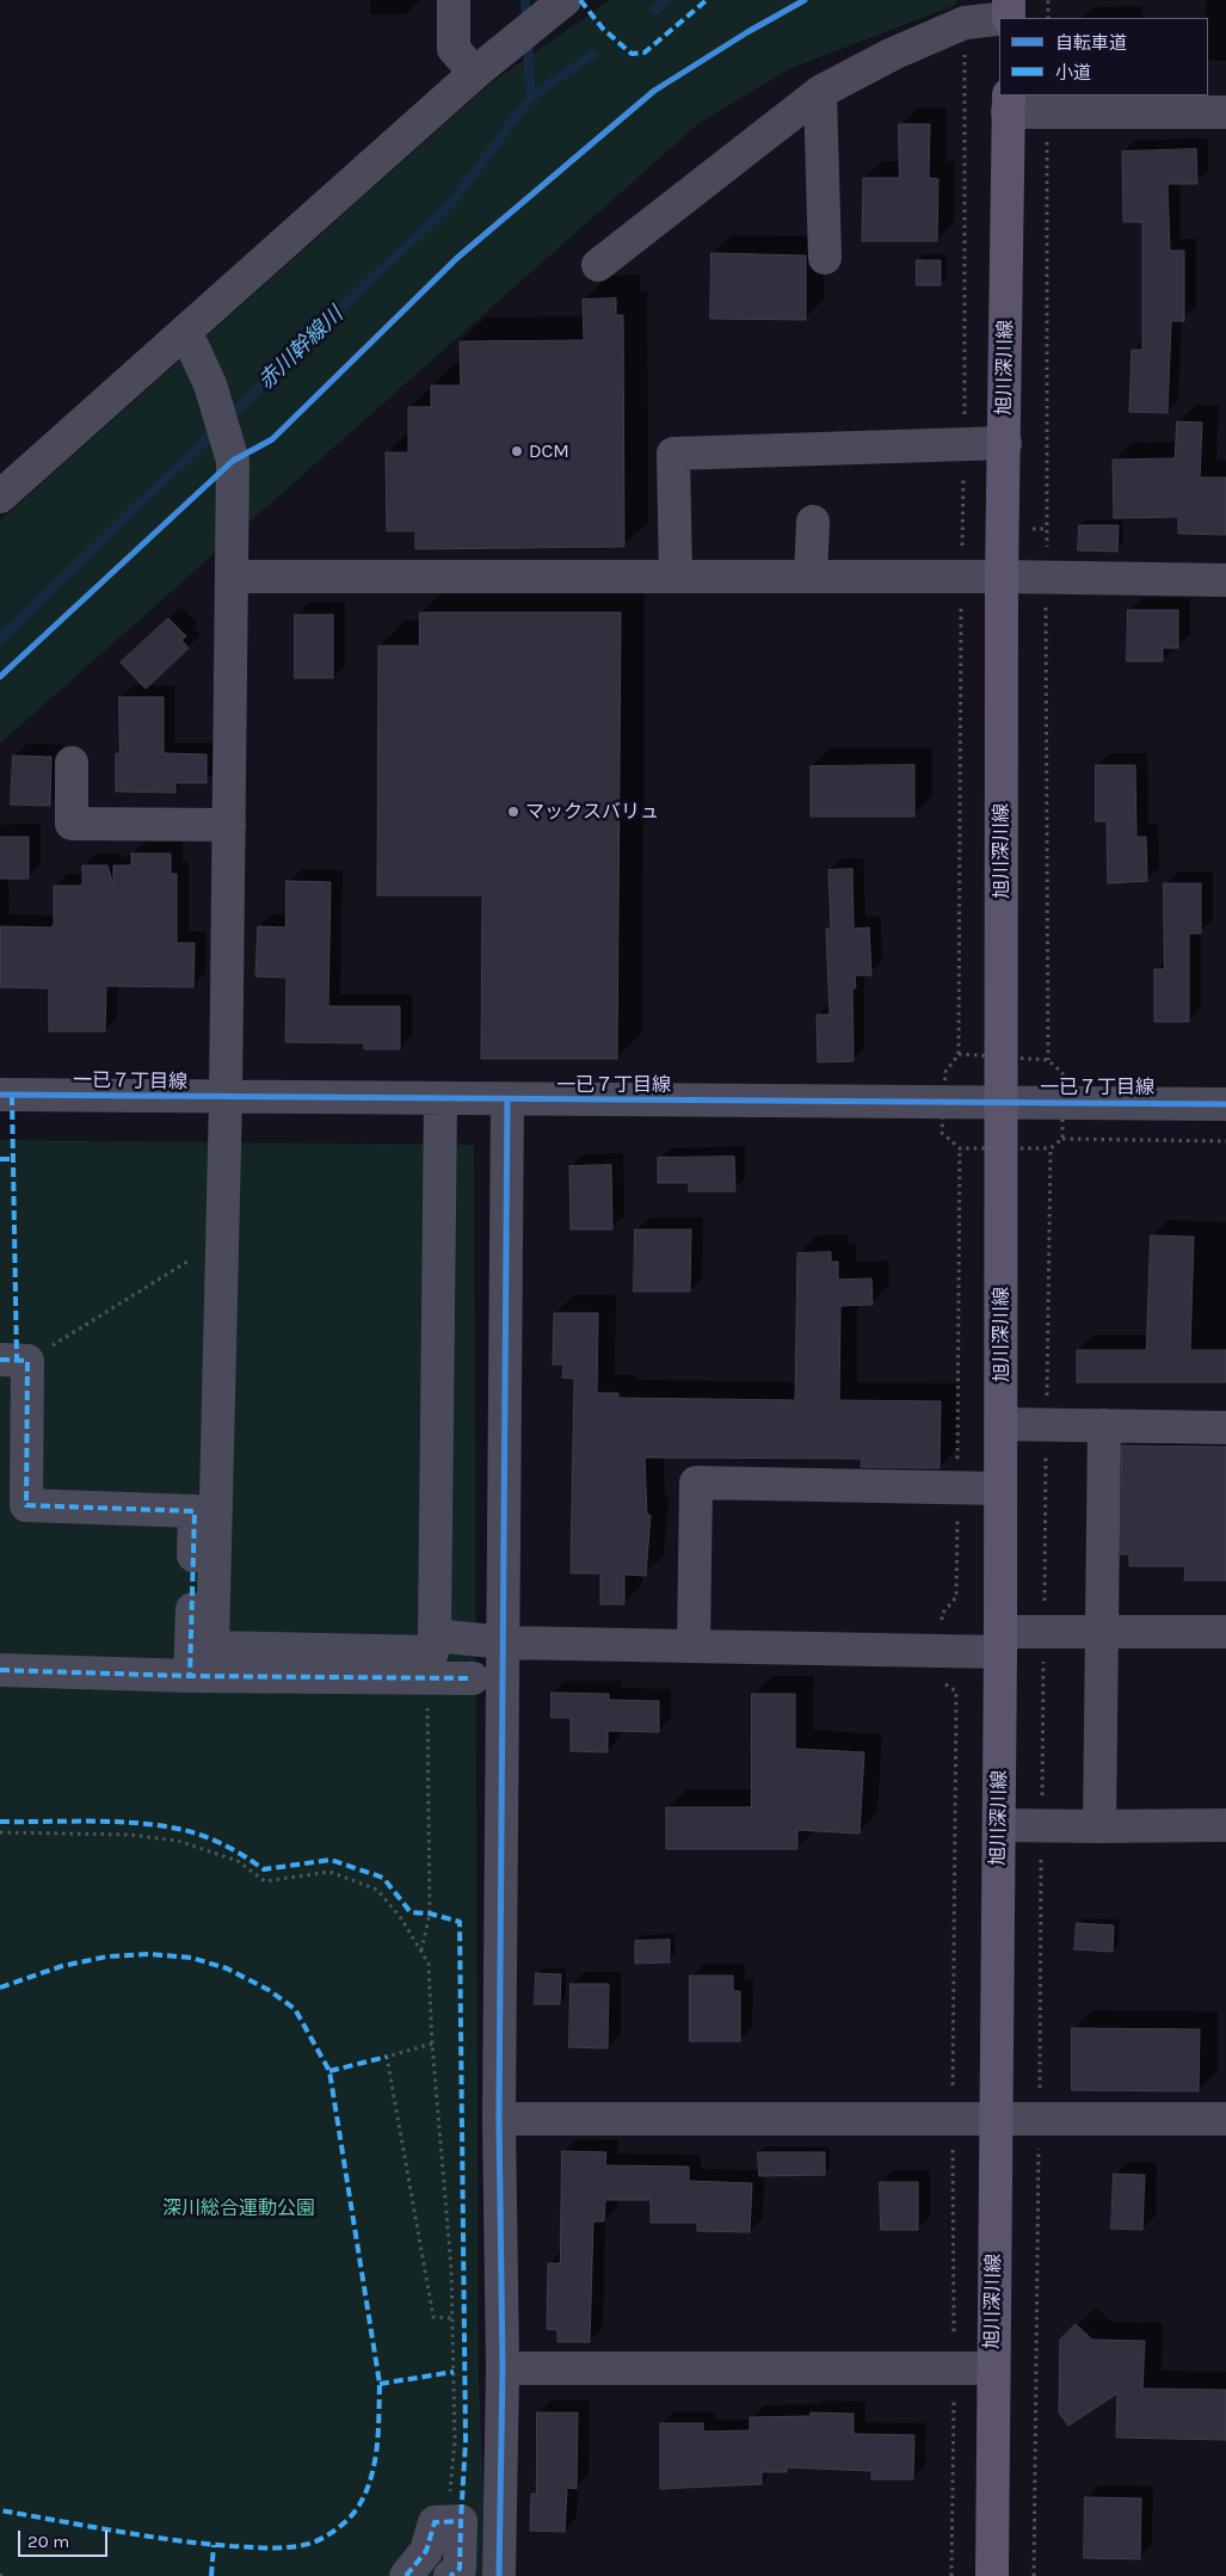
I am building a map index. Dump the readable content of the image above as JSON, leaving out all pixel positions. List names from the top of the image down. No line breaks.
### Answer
{"streets":{"main road":["旭川深川線"],"street":["一已７丁目線"]},"crossings":[["旭川深川線","一已７丁目線"]],"water":["赤川幹線川"],"parks":["深川総合運動公園"],"places":["DCM","マックスバリュ"],"legend":["自転車道","小道"],"scale_bar":"20 m"}
